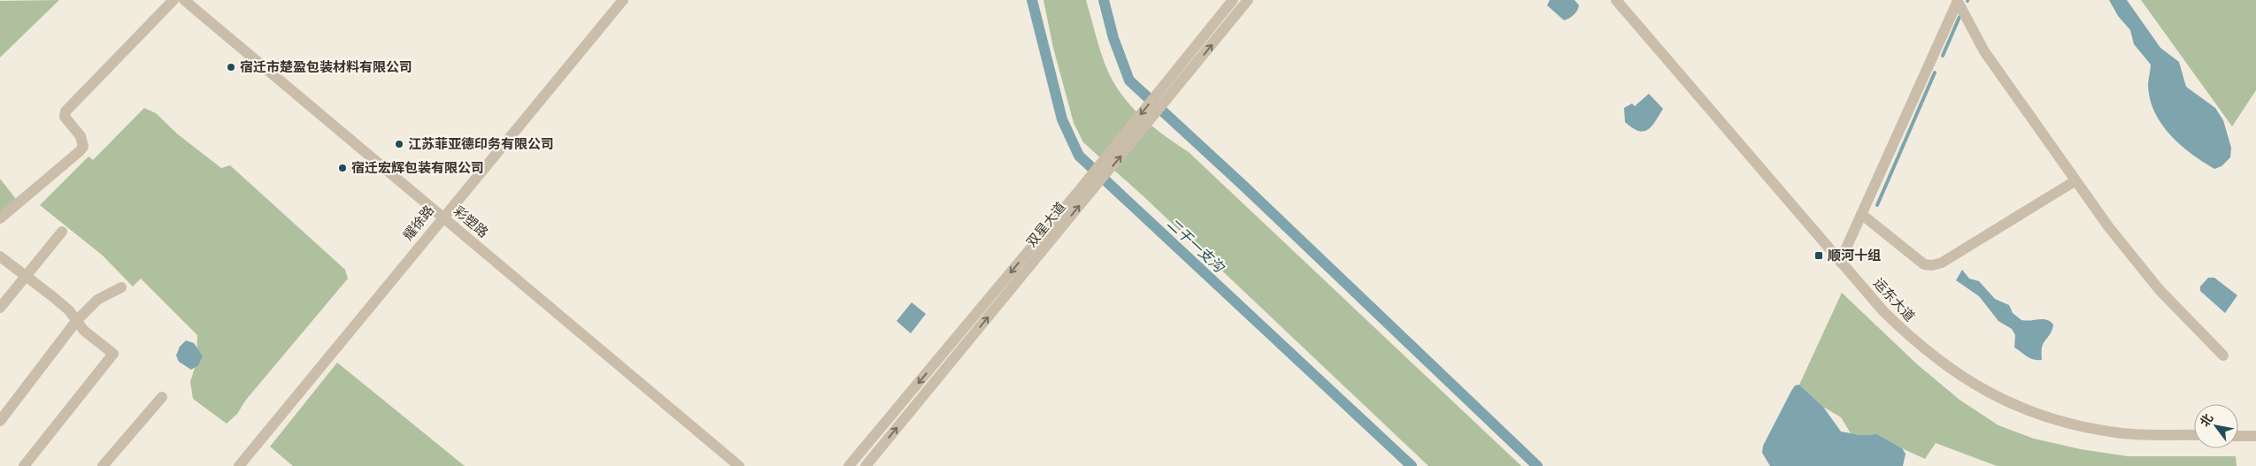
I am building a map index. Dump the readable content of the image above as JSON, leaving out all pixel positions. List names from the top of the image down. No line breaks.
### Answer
{"streets":{"street":["彩塑路","耀徐路","双星大道","运东大道"]},"crossings":[["彩塑路","耀徐路"]],"water":["二干一支沟"],"places":{"other":["宿迁市楚盈包装材料有限公司","江苏菲亚德印务有限公司","宿迁宏辉包装有限公司"],"transit":["顺河十组"]},"north":"top left"}
